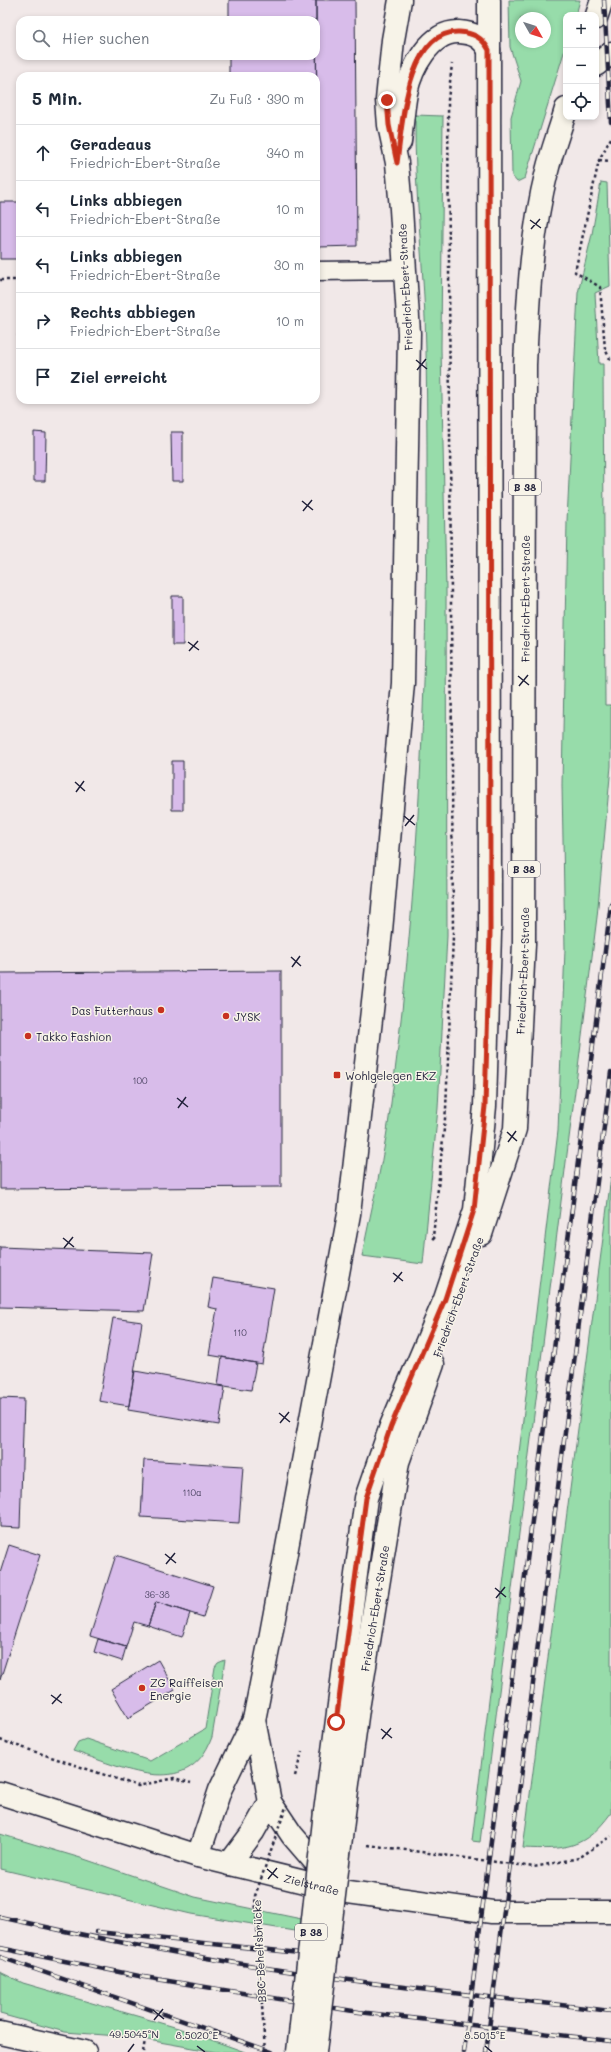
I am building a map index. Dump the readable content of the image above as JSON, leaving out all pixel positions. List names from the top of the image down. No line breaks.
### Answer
{"streets":{"main road":["Friedrich-Ebert-Straße","B 38","Zielstraße"],"path":["BBC-Behelfsbrücke"]},"crossings":[["Friedrich-Ebert-Straße","B 38"],["Friedrich-Ebert-Straße","Zielstraße"],["Friedrich-Ebert-Straße","BBC-Behelfsbrücke"]],"places":{"other":["Das Futterhaus","JYSK","Takko Fashion","ZG Raiffeisen Energie"],"transit":["Wohlgelegen EKZ"]},"house_numbers":["100","110","110a","36-38"],"north":"bottom right","page":{"map_buttons":["+","−"],"search":"Hier suchen","heading":["5 Min.","Zu Fuß · 390 m"],"list":[["Geradeaus","Friedrich-Ebert-Straße","340 m"],["Links abbiegen","Friedrich-Ebert-Straße","10 m"],["Links abbiegen","Friedrich-Ebert-Straße","30 m"],["Rechts abbiegen","Friedrich-Ebert-Straße","10 m"],"Ziel erreicht"]},"coordinates":["49.5045°N","8.5020°E","8.5015°E"]}
